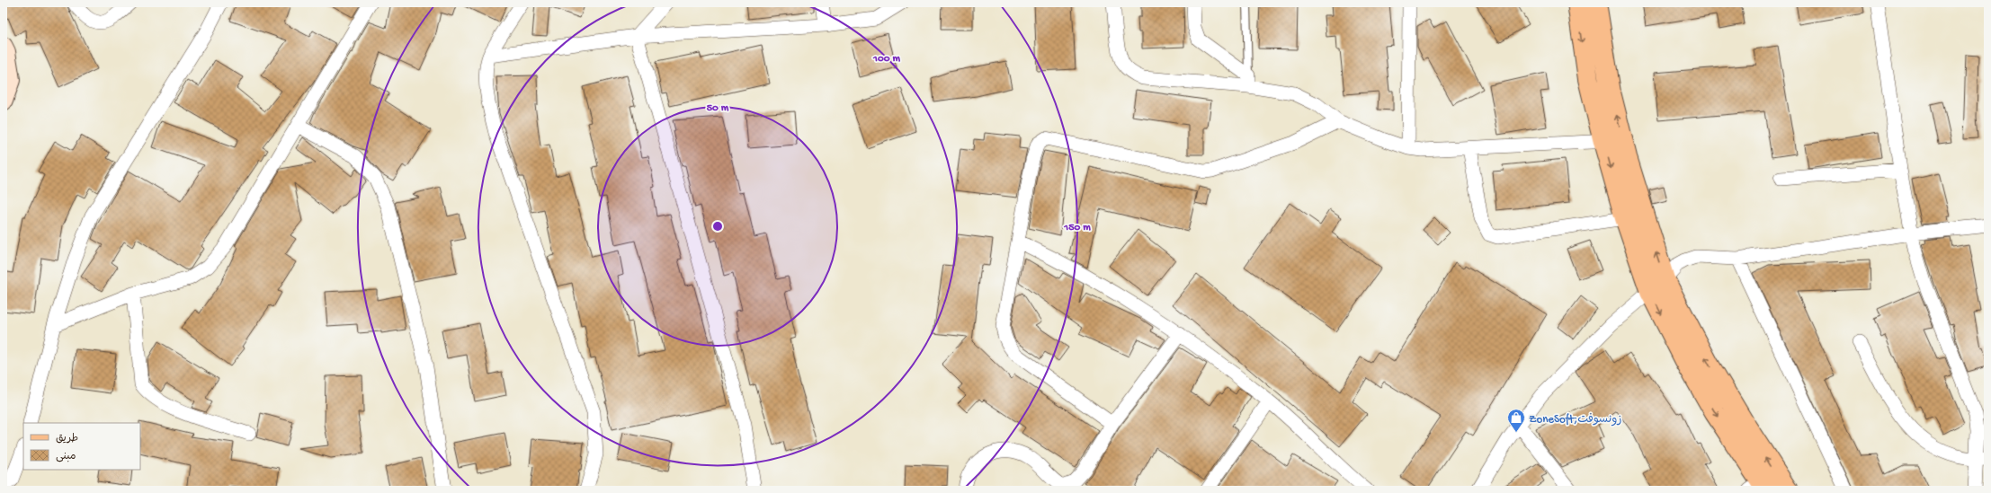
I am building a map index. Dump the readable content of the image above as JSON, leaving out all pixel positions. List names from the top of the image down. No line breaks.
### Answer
{"places":{"shop":["ZoneSoft;زونسوفت"]},"legend":["طريق","مبنى"],"rings":["100 m","50 m","150 m"]}
